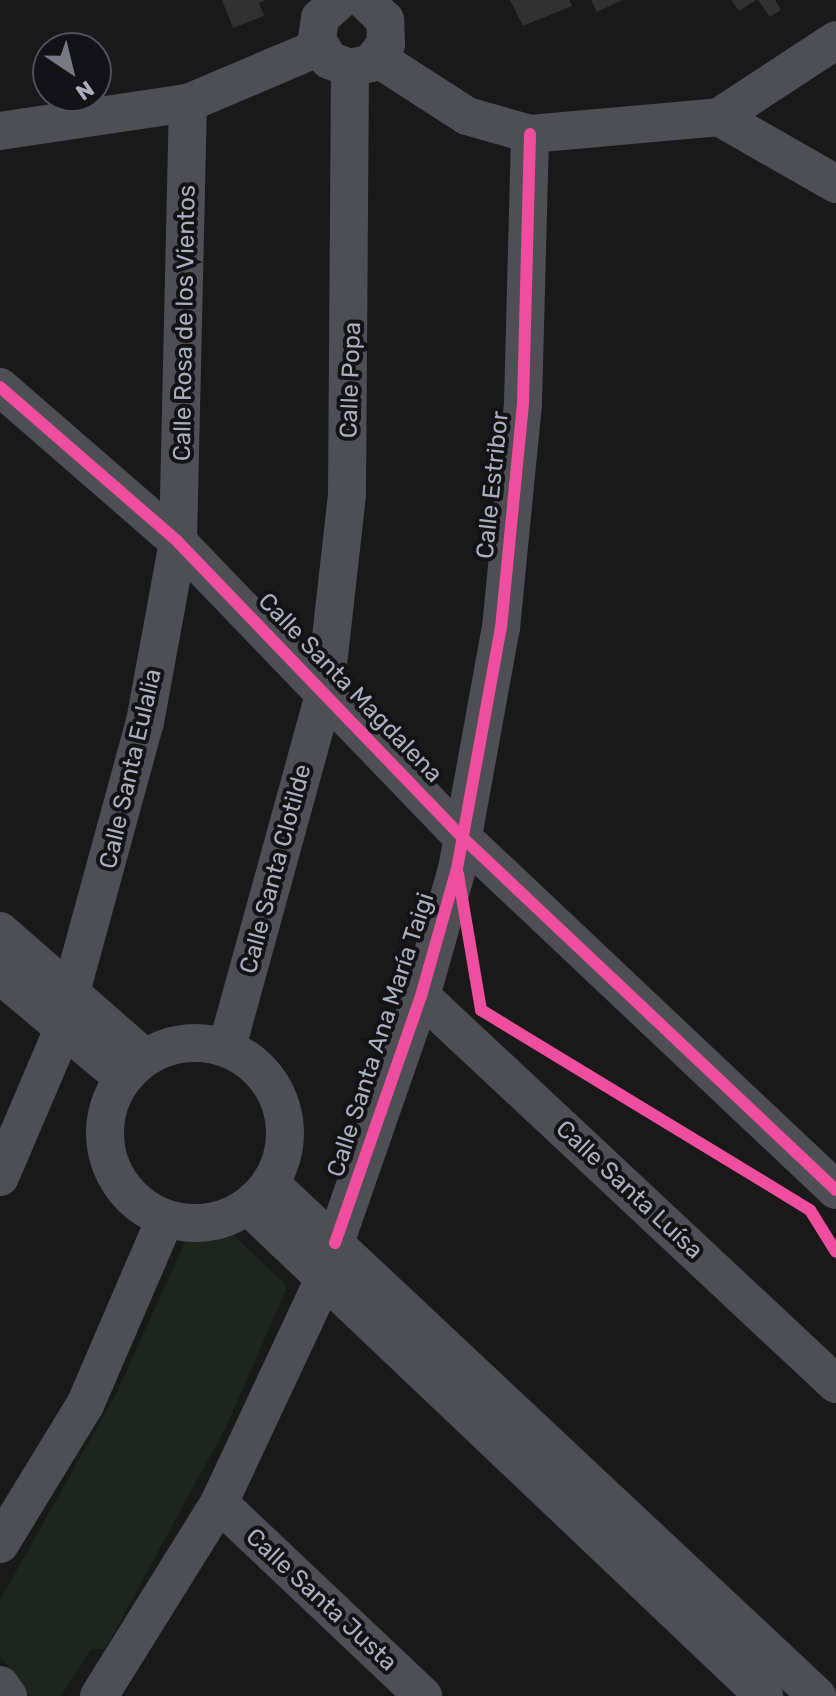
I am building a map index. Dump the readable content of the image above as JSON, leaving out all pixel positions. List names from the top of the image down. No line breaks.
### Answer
{"streets":{"street":["Calle Rosa de los Vientos","Calle Popa","Calle Estribor","Calle Santa Magdalena","Calle Santa Eulalia","Calle Santa Clotilde","Calle Santa Ana María Taigi","Calle Santa Luísa","Calle Santa Justa"]},"crossings":[["Calle Rosa de los Vientos","Calle Santa Magdalena"],["Calle Rosa de los Vientos","Calle Santa Eulalia"],["Calle Popa","Calle Santa Magdalena"],["Calle Popa","Calle Santa Clotilde"],["Calle Estribor","Calle Santa Magdalena"],["Calle Estribor","Calle Santa Ana María Taigi"],["Calle Santa Magdalena","Calle Santa Eulalia"],["Calle Santa Magdalena","Calle Santa Clotilde"],["Calle Santa Magdalena","Calle Santa Ana María Taigi"],["Calle Santa Ana María Taigi","Calle Santa Luísa"],["Calle Santa Ana María Taigi","Calle Santa Justa"]],"north":"bottom right"}
